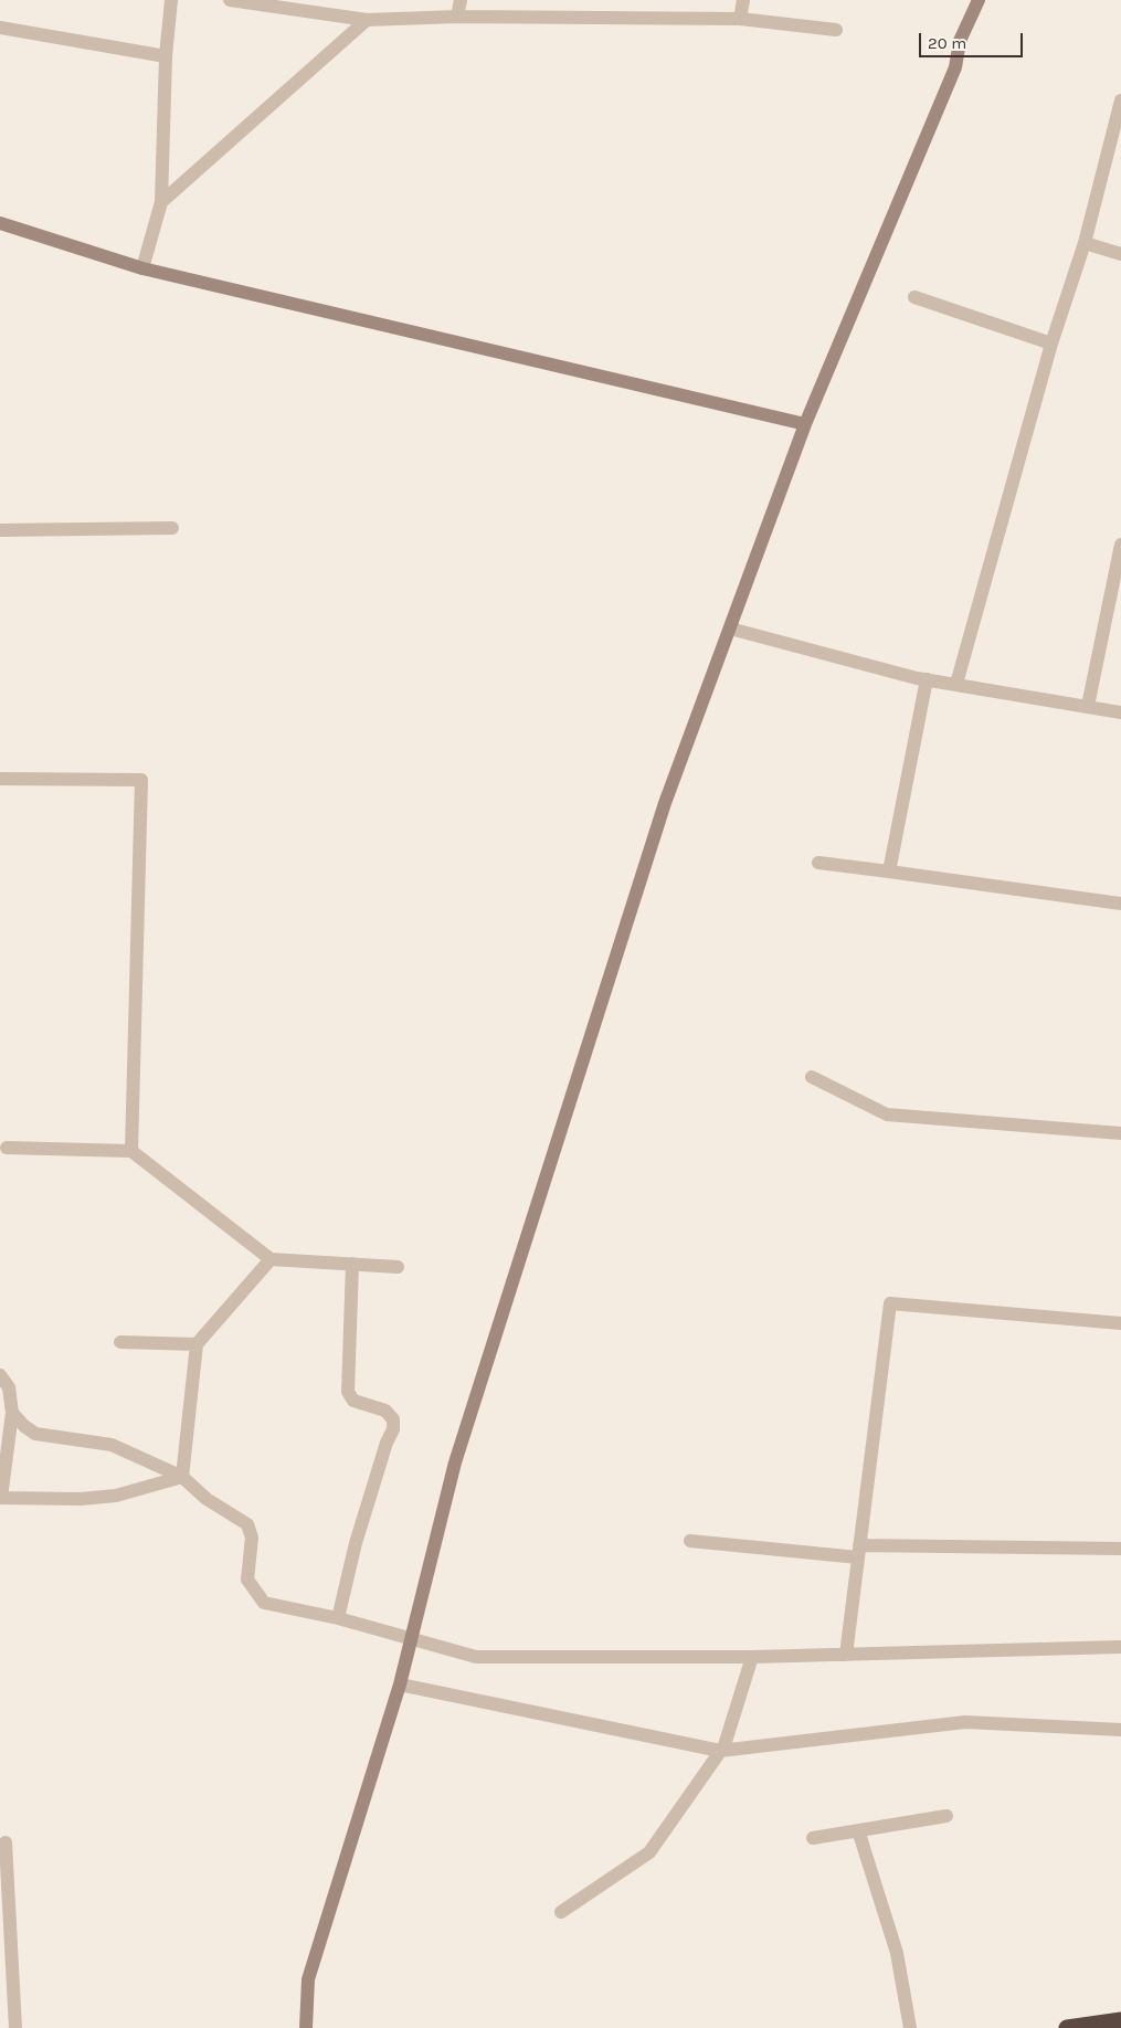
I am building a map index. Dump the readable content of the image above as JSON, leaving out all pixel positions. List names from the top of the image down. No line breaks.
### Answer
{"scale_bar":"20 m"}
